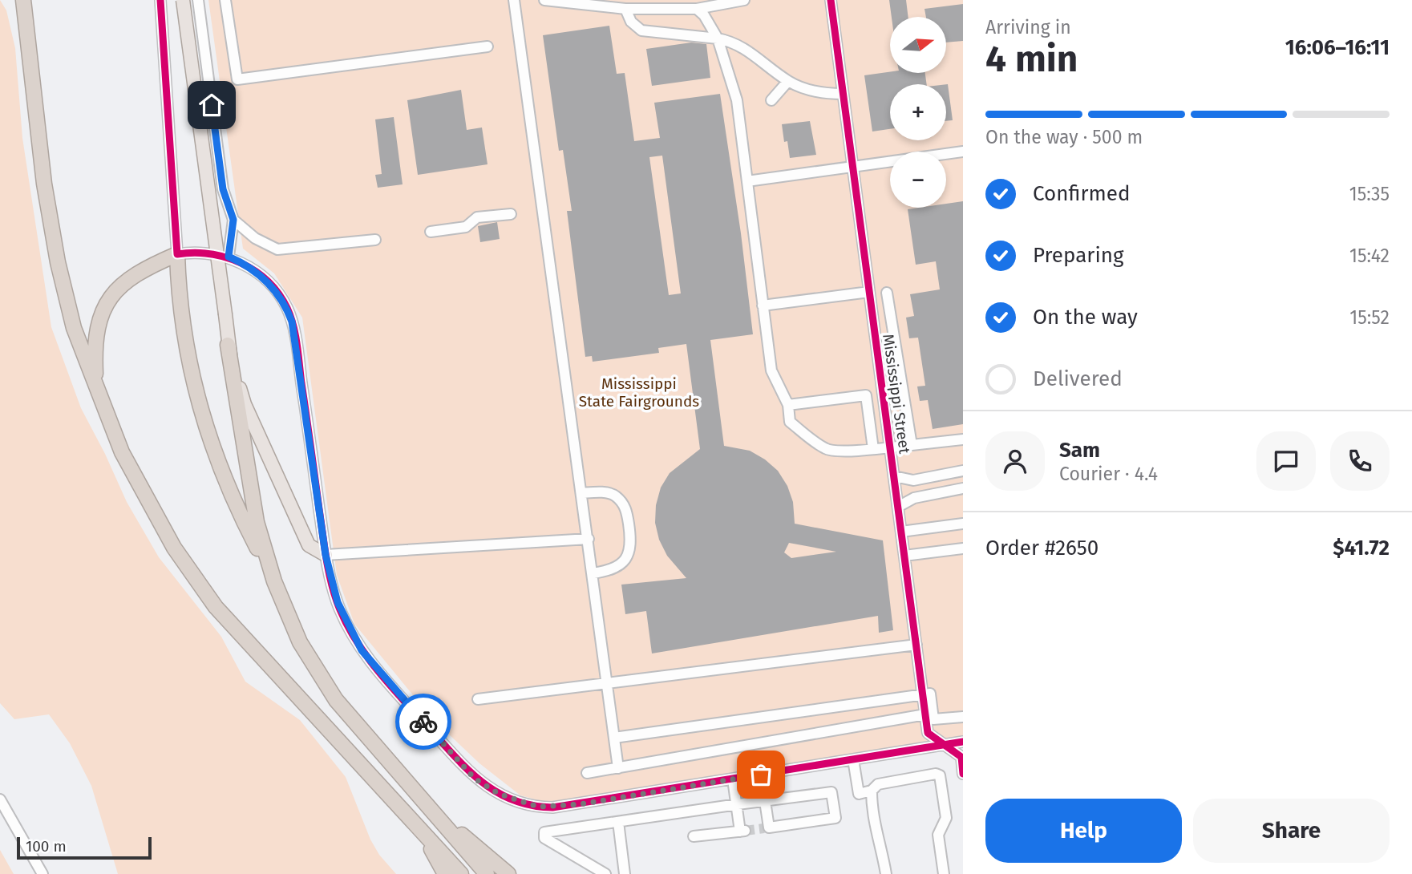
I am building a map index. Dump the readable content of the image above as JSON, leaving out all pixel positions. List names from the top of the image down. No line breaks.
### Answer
{"streets":{"street":["Mississippi Street"]},"parks":["Mississippi State Fairgrounds"],"scale_bar":"100 m","north":"right","page":{"heading":["4 min","Arriving in","16:06–16:11"],"panel":["Sam","Courier · 4.4","Order #2650","$41.72"],"map_buttons":["+","−"],"bar":"On the way · 500 m","list":[["Confirmed","15:35"],["Preparing","15:42"],["On the way","15:52"],"Delivered"],"buttons":["Help","Share"],"scale":"100 m"}}
